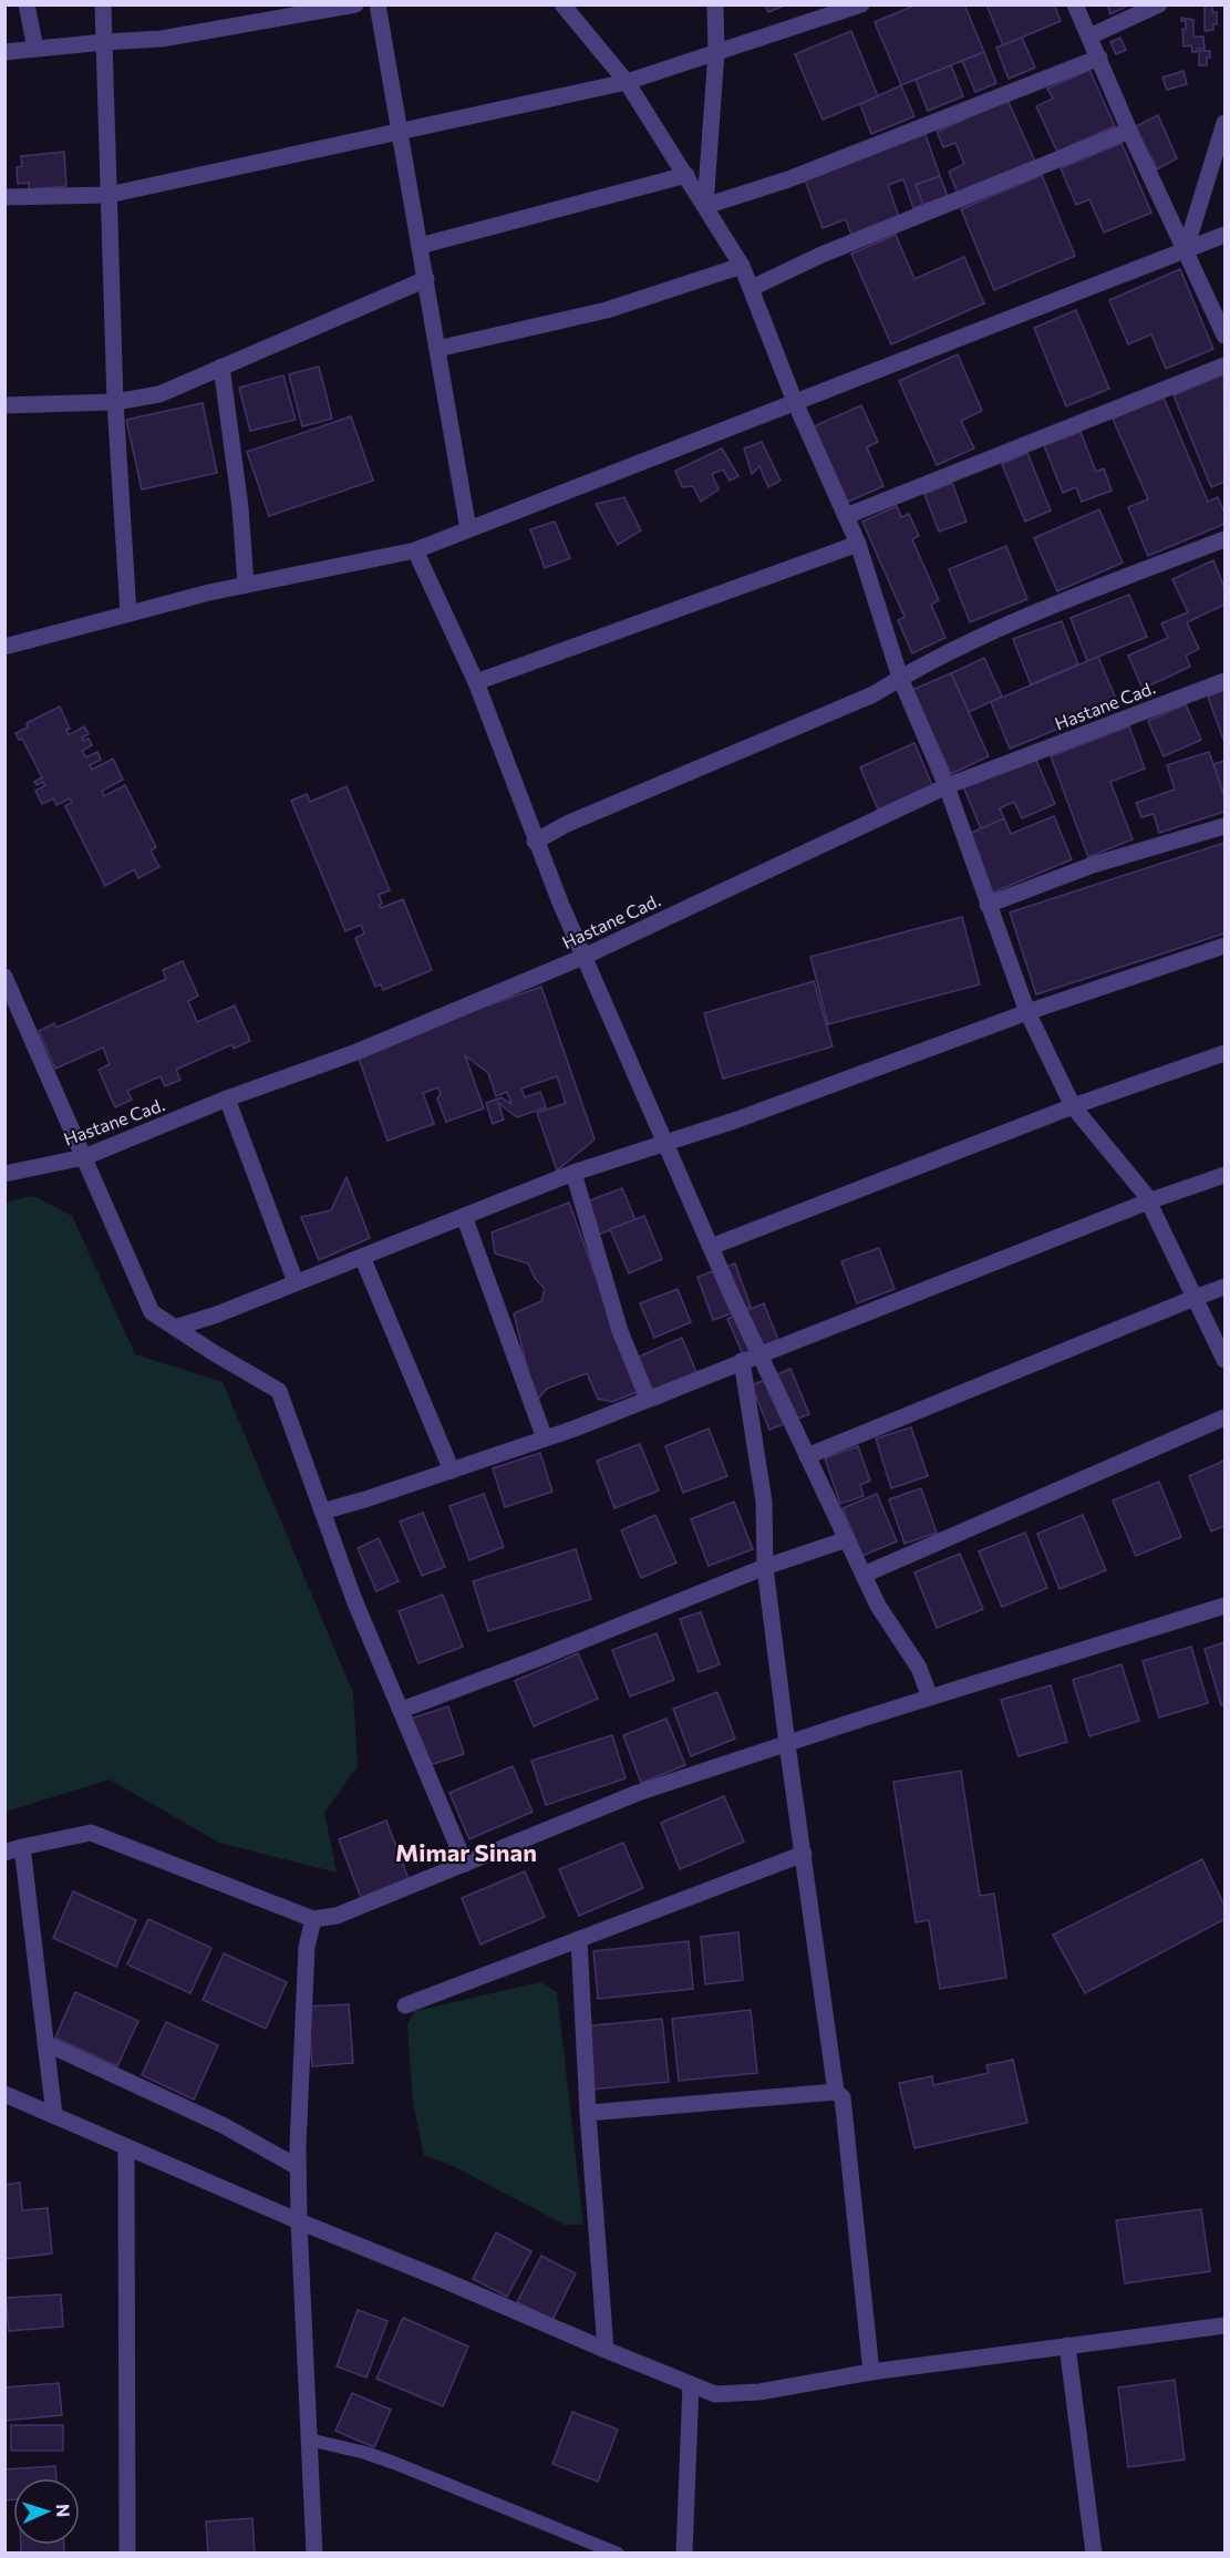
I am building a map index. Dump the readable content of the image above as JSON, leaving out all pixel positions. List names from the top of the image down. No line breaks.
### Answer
{"streets":{"street":["Hastane Cad."]},"districts":["Mimar Sinan"],"north":"right"}
